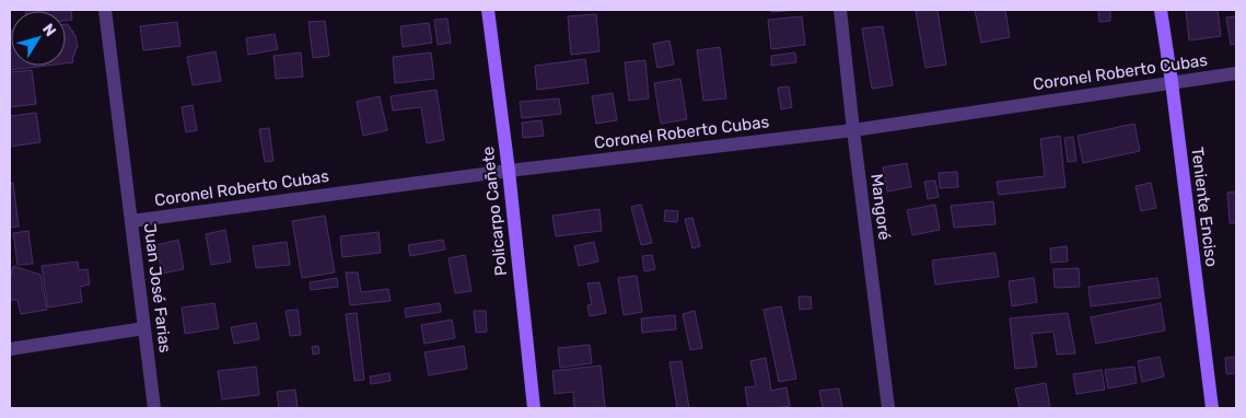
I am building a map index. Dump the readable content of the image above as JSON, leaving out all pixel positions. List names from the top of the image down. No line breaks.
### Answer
{"streets":{"street":["Coronel Roberto Cubas","Mangoré","Teniente Enciso","Policarpo Cañete","Juan José Farias"]},"crossings":[["Coronel Roberto Cubas","Mangoré"],["Coronel Roberto Cubas","Teniente Enciso"],["Coronel Roberto Cubas","Policarpo Cañete"],["Coronel Roberto Cubas","Juan José Farias"]],"north":"top right"}
